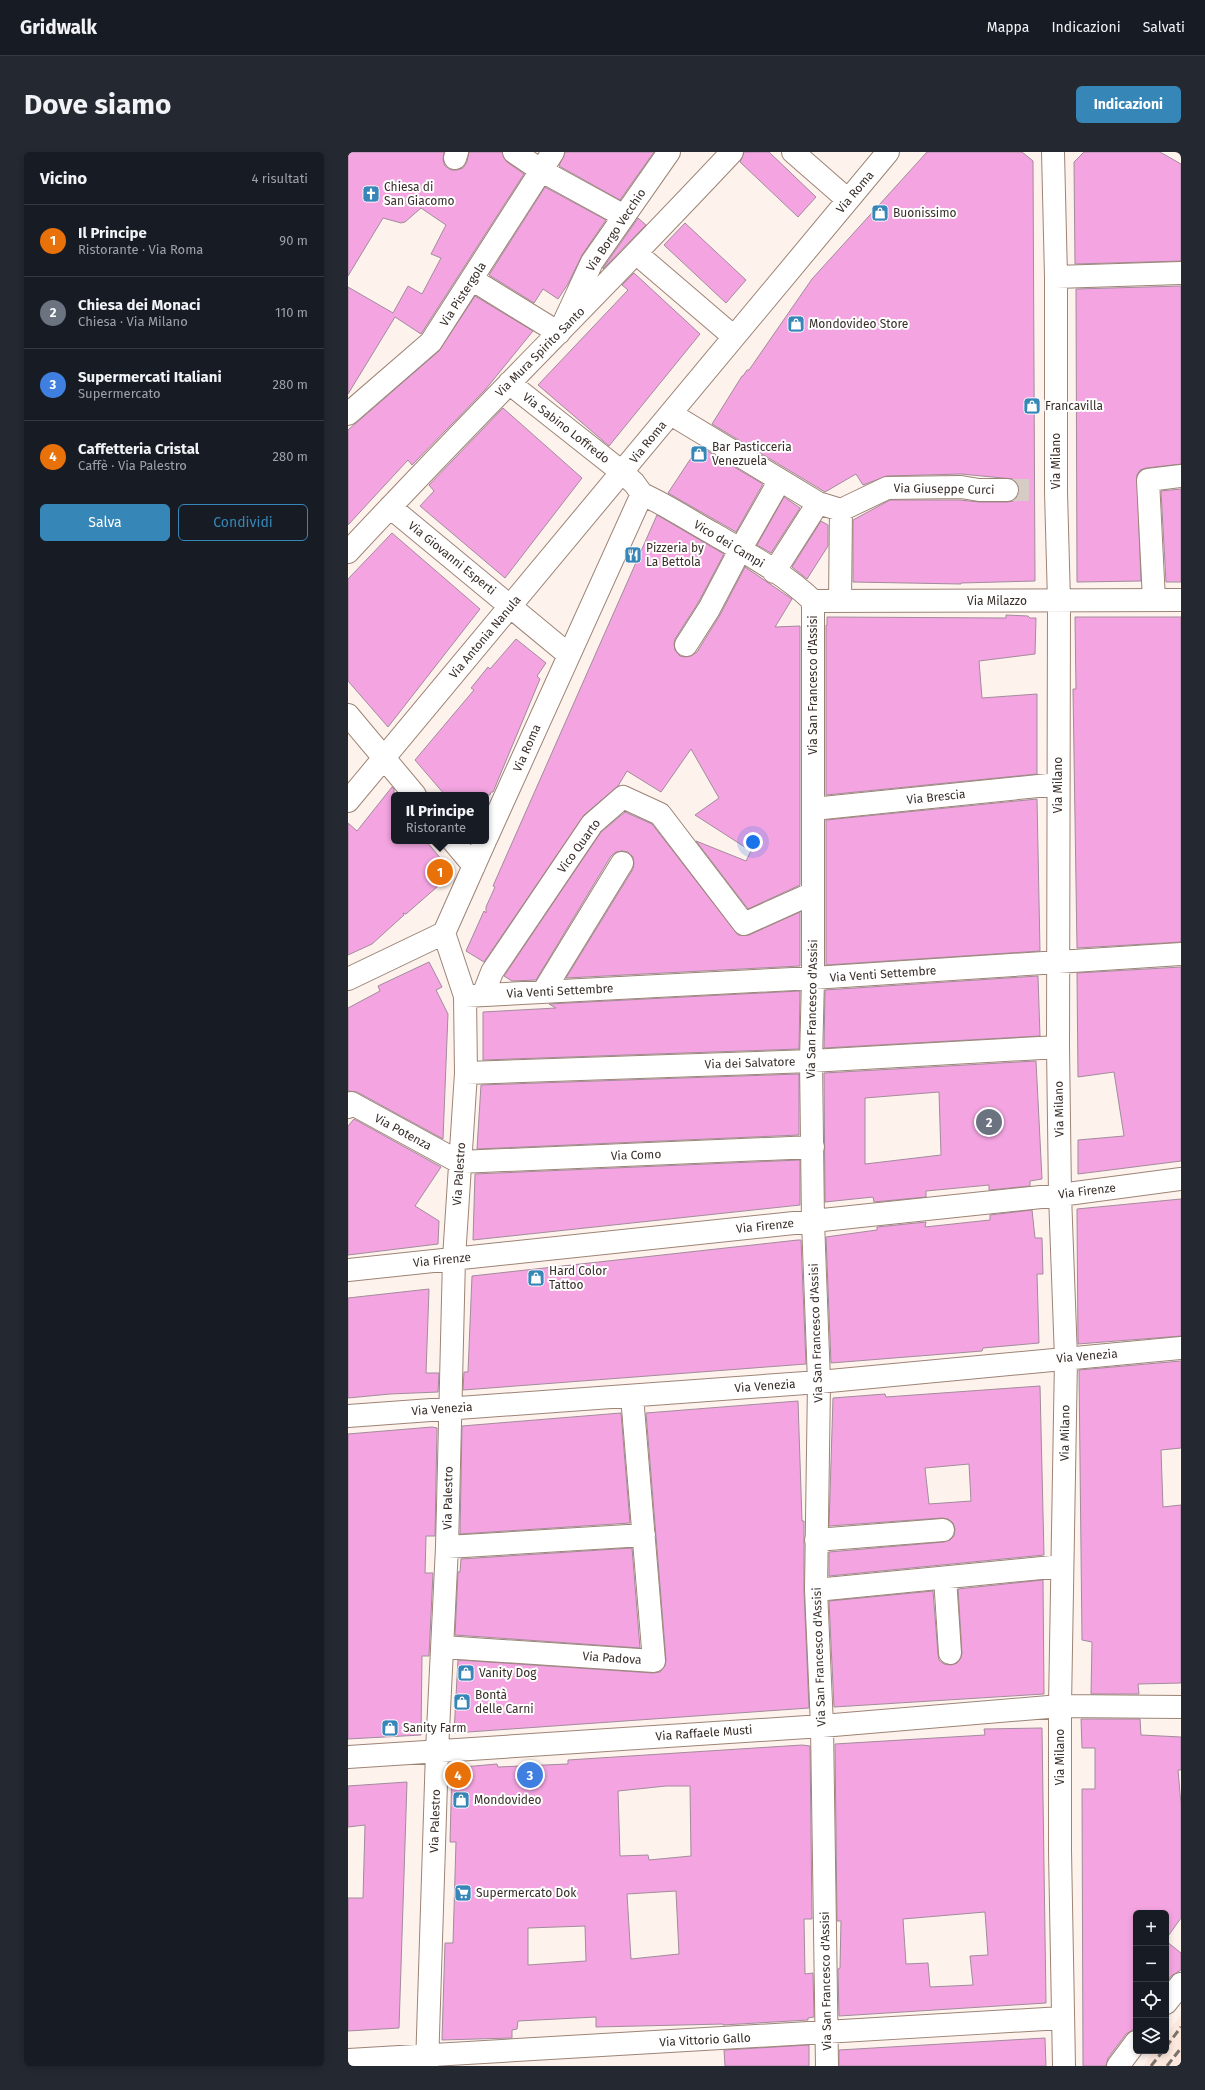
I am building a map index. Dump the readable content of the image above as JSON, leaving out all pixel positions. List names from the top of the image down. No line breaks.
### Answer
{"streets":{"street":["Via Roma","Via Borgo Vecchio","Via Pistergola","Via Mura Spirito Santo","Via Sabino Loffredo","Via Milano","Via Giuseppe Curci","Vico dei Campi","Via Giovanni Esperti","Via Milazzo","Via Antonia Nanula","Via San Francesco d'Assisi","Via Brescia","Vico Quarto","Via Venti Settembre","Via dei Salvatore","Via Potenza","Via Como","Via Palestro","Via Firenze","Via Venezia","Via Padova","Via Raffaele Musti","Via Vittorio Gallo"]},"crossings":[["Via Roma","Via Sabino Loffredo"],["Via Roma","Vico dei Campi"],["Via Roma","Via Giovanni Esperti"],["Via Roma","Via Antonia Nanula"],["Via Roma","Via Palestro"],["Via Borgo Vecchio","Via Mura Spirito Santo"],["Via Mura Spirito Santo","Via Sabino Loffredo"],["Via Mura Spirito Santo","Via Giovanni Esperti"],["Via Sabino Loffredo","Via Antonia Nanula"],["Via Milano","Via Milazzo"],["Via Milano","Via Brescia"],["Via Milano","Via Venti Settembre"],["Via Milano","Via dei Salvatore"],["Via Milano","Via Firenze"],["Via Milano","Via Venezia"],["Via Milano","Via Raffaele Musti"],["Via Milano","Via Vittorio Gallo"],["Vico dei Campi","Via Milazzo"],["Vico dei Campi","Via San Francesco d'Assisi"],["Via Giovanni Esperti","Via Antonia Nanula"],["Via Milazzo","Via San Francesco d'Assisi"],["Via San Francesco d'Assisi","Via Brescia"],["Via San Francesco d'Assisi","Vico Quarto"],["Via San Francesco d'Assisi","Via Venti Settembre"],["Via San Francesco d'Assisi","Via dei Salvatore"],["Via San Francesco d'Assisi","Via Como"],["Via San Francesco d'Assisi","Via Firenze"],["Via San Francesco d'Assisi","Via Venezia"],["Via San Francesco d'Assisi","Via Raffaele Musti"],["Via San Francesco d'Assisi","Via Vittorio Gallo"],["Vico Quarto","Via Venti Settembre"],["Vico Quarto","Via Palestro"],["Via Venti Settembre","Via Palestro"],["Via dei Salvatore","Via Palestro"],["Via Potenza","Via Como"],["Via Potenza","Via Palestro"],["Via Como","Via Palestro"],["Via Palestro","Via Firenze"],["Via Palestro","Via Venezia"],["Via Palestro","Via Padova"],["Via Palestro","Via Raffaele Musti"],["Via Palestro","Via Vittorio Gallo"],["Via Venezia","Via Padova"]],"places":{"church":["Chiesa di San Giacomo"],"shop":["Buonissimo","Mondovideo Store","Francavilla","Bar Pasticceria Venezuela","Hard Color Tattoo","Vanity Dog","Bontà delle Carni","Sanity Farm","Mondovideo"],"restaurant":["Pizzeria by La Bettola"],"supermarket":["Supermercato Dok"]},"page":{"header":"Gridwalk","nav":["Mappa","Indicazioni","Salvati"],"buttons":["Indicazioni",["Salva","Condividi"]],"title":"Dove siamo","heading":["Vicino","4 risultati"],"list":[{"mark":"1","name":"Il Principe","note":"Ristorante · Via Roma","value":"90 m"},{"mark":"2","name":"Chiesa dei Monaci","note":"Chiesa · Via Milano","value":"110 m"},{"mark":"3","name":"Supermercati Italiani","note":"Supermercato","value":"280 m"},{"mark":"4","name":"Caffetteria Cristal","note":"Caffè · Via Palestro","value":"280 m"}],"popup":["Il Principe","Ristorante"],"pins":["1","2","3","4"],"map_buttons":["+","−"]}}
